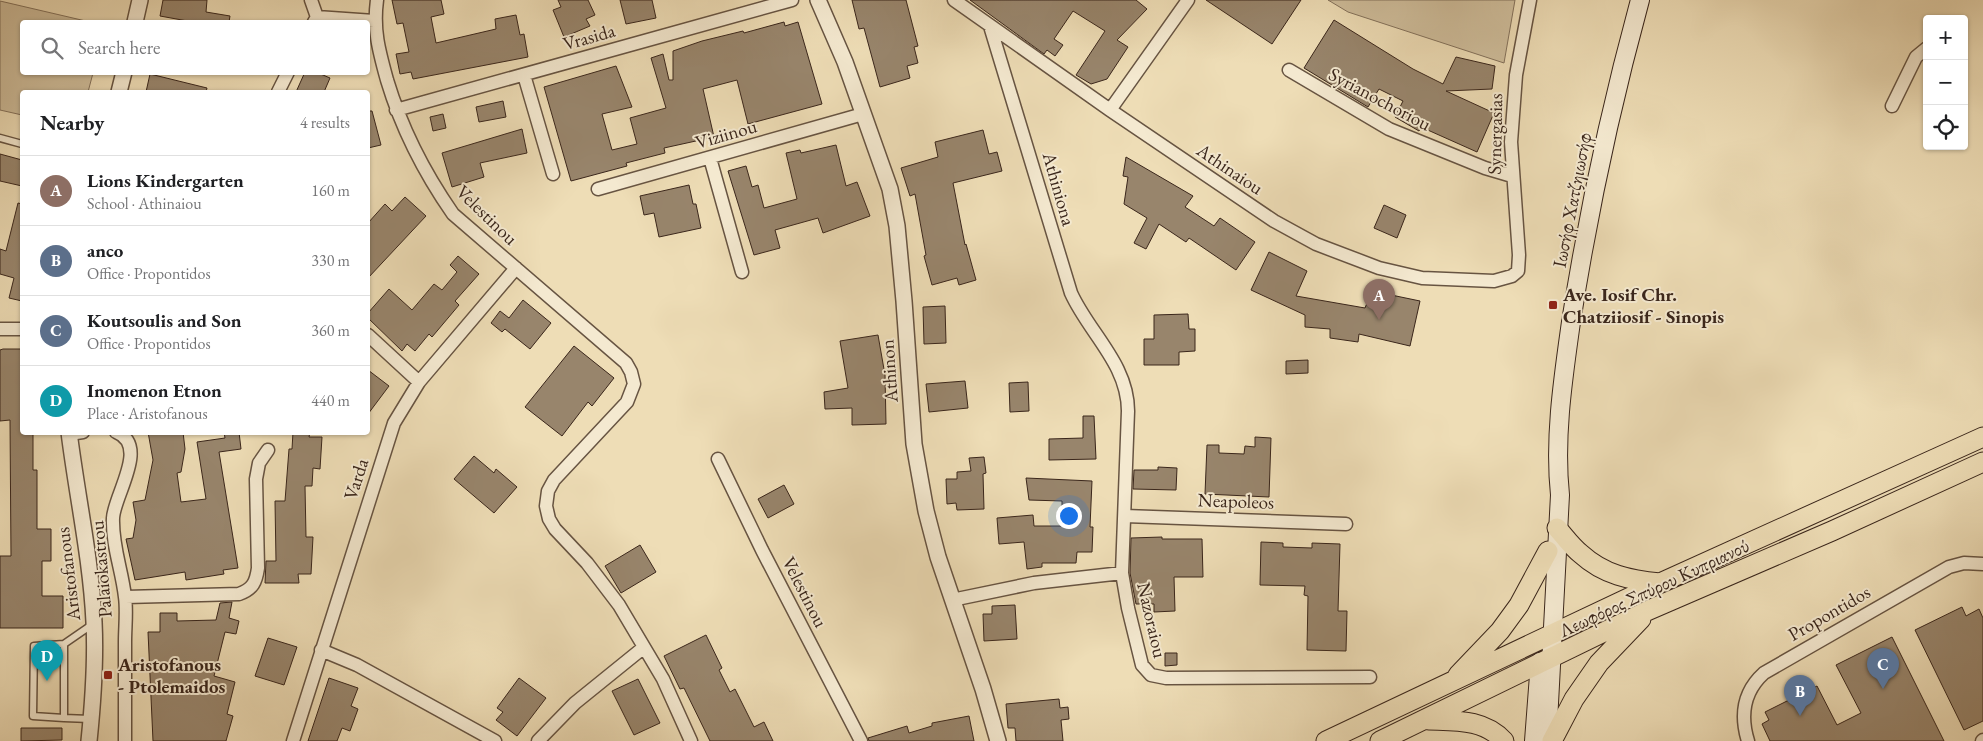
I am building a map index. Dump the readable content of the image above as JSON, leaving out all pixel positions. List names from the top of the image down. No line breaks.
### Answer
{"streets":{"main road":["Ιωσήφ Χατζηιωσήφ","Λεωφόρος Σπύρου Κυπριανού"],"street":["Vrasida","Syrianochoriou","Viziinou","Synergasias","Athinaiou","Athiniona","Velestinou","Athinon","Varda","Neapoleos","Palaiokastrou","Aristofanous","Propontidos","Nazoraiou"]},"crossings":[["Vrasida","Velestinou"],["Syrianochoriou","Synergasias"],["Viziinou","Athinon"],["Synergasias","Athinaiou"],["Athinaiou","Athiniona"],["Athiniona","Nazoraiou"],["Ιωσήφ Χατζηιωσήφ","Λεωφόρος Σπύρου Κυπριανού"],["Velestinou","Varda"],["Neapoleos","Nazoraiou"]],"places":{"transit":["Ave. Iosif Chr. Chatziiosif - Sinopis","Aristofanous - Ptolemaidos"]},"page":{"map_buttons":["+","−"],"search":"Search here","heading":["Nearby","4 results"],"list":[{"mark":"A","name":"Lions Kindergarten","note":"School · Athinaiou","value":"160 m"},{"mark":"B","name":"anco","note":"Office · Propontidos","value":"330 m"},{"mark":"C","name":"Koutsoulis and Son","note":"Office · Propontidos","value":"360 m"},{"mark":"D","name":"Inomenon Etnon","note":"Place · Aristofanous","value":"440 m"}],"pins":["A","D","C","B"]}}
